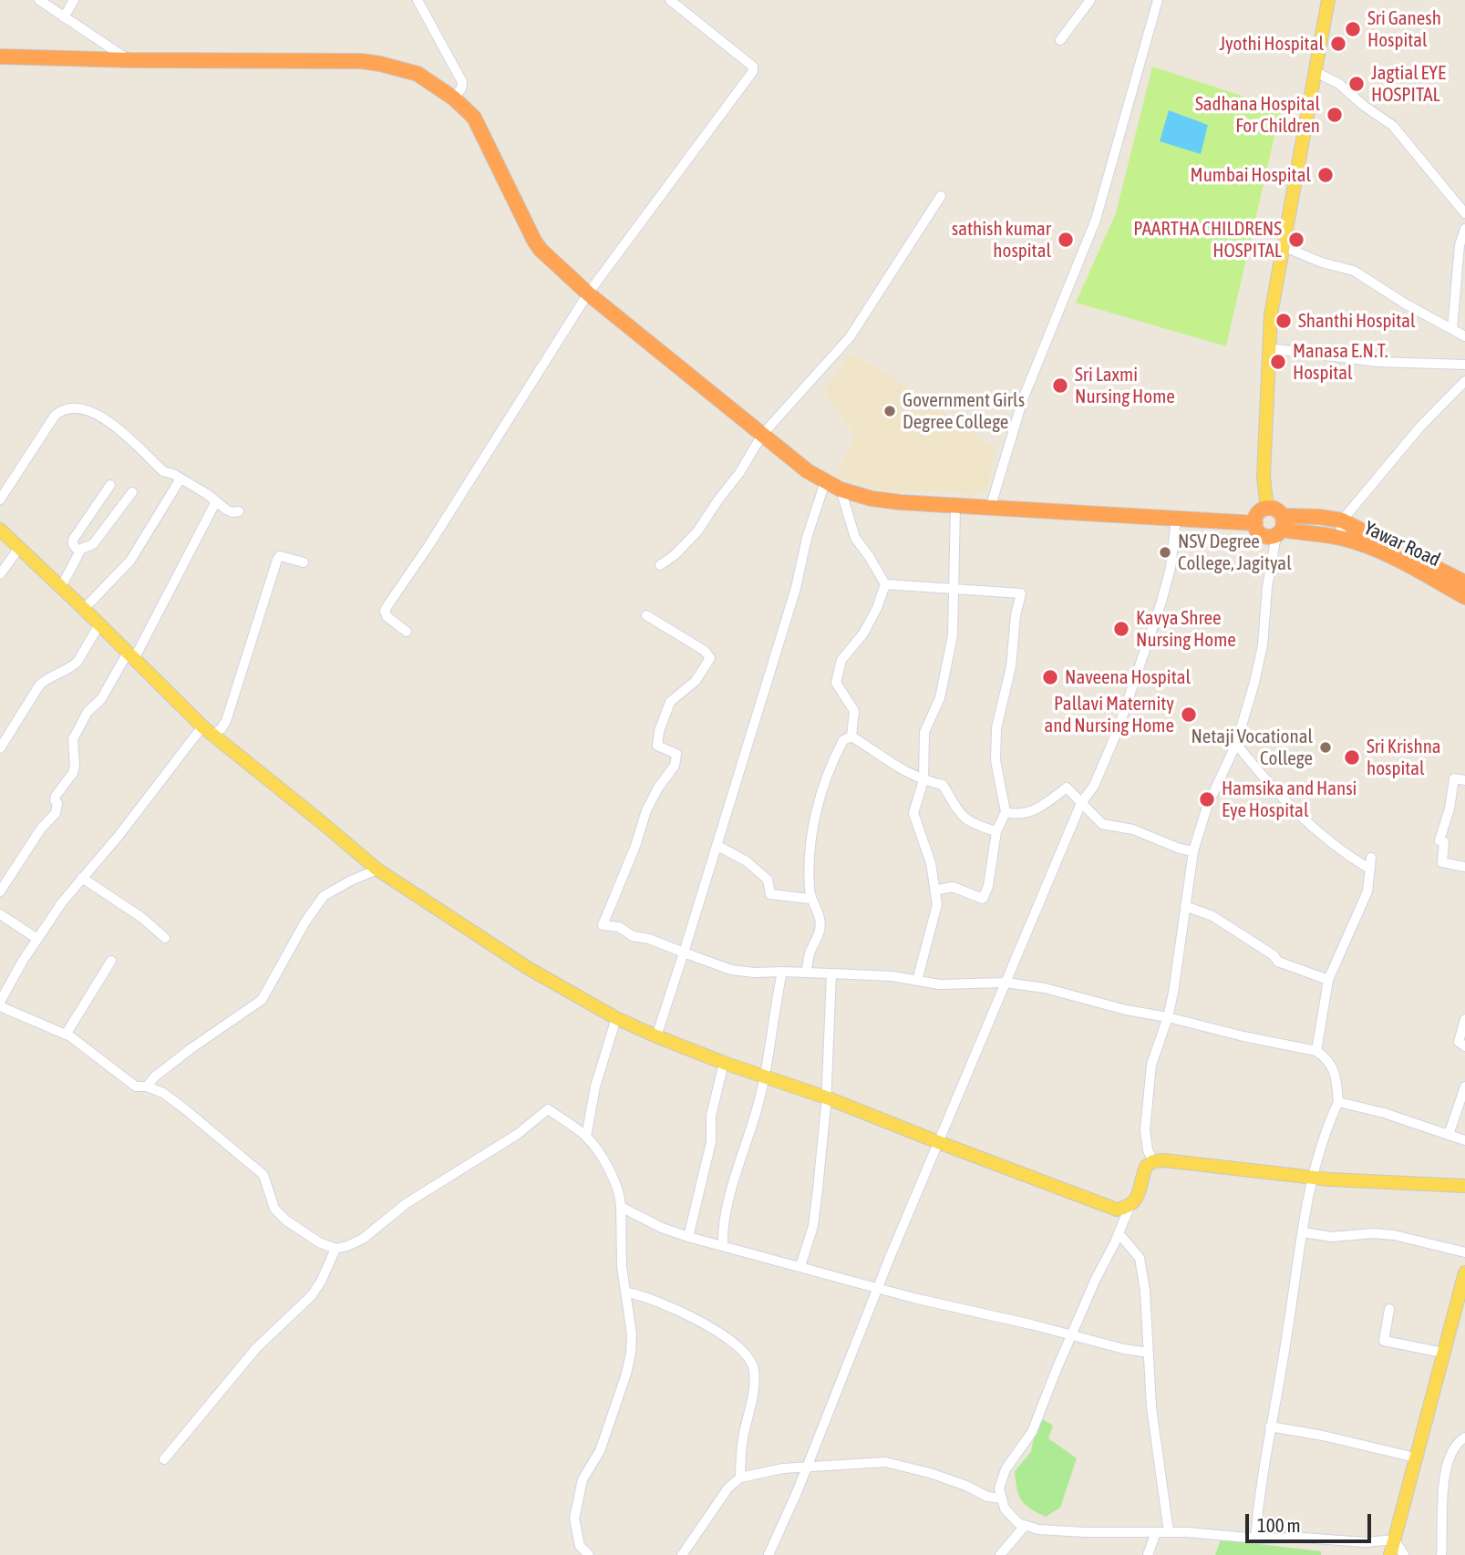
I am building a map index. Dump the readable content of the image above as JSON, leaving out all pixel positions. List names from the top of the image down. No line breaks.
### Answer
{"streets":{"highway":["Yawar Road"]},"places":["Sri Ganesh Hospital","Jyothi Hospital","Jagtial EYE HOSPITAL","Sadhana Hospital For Children","Mumbai Hospital","sathish kumar hospital","PAARTHA CHILDRENS HOSPITAL","Shanthi Hospital","Manasa E.N.T. Hospital","Sri Laxmi Nursing Home","Government Girls Degree College","NSV Degree College, Jagityal","Kavya Shree Nursing Home","Naveena Hospital","Pallavi Maternity and Nursing Home","Netaji Vocational College","Sri Krishna hospital","Hamsika and Hansi Eye Hospital"],"scale_bar":"100 m"}
